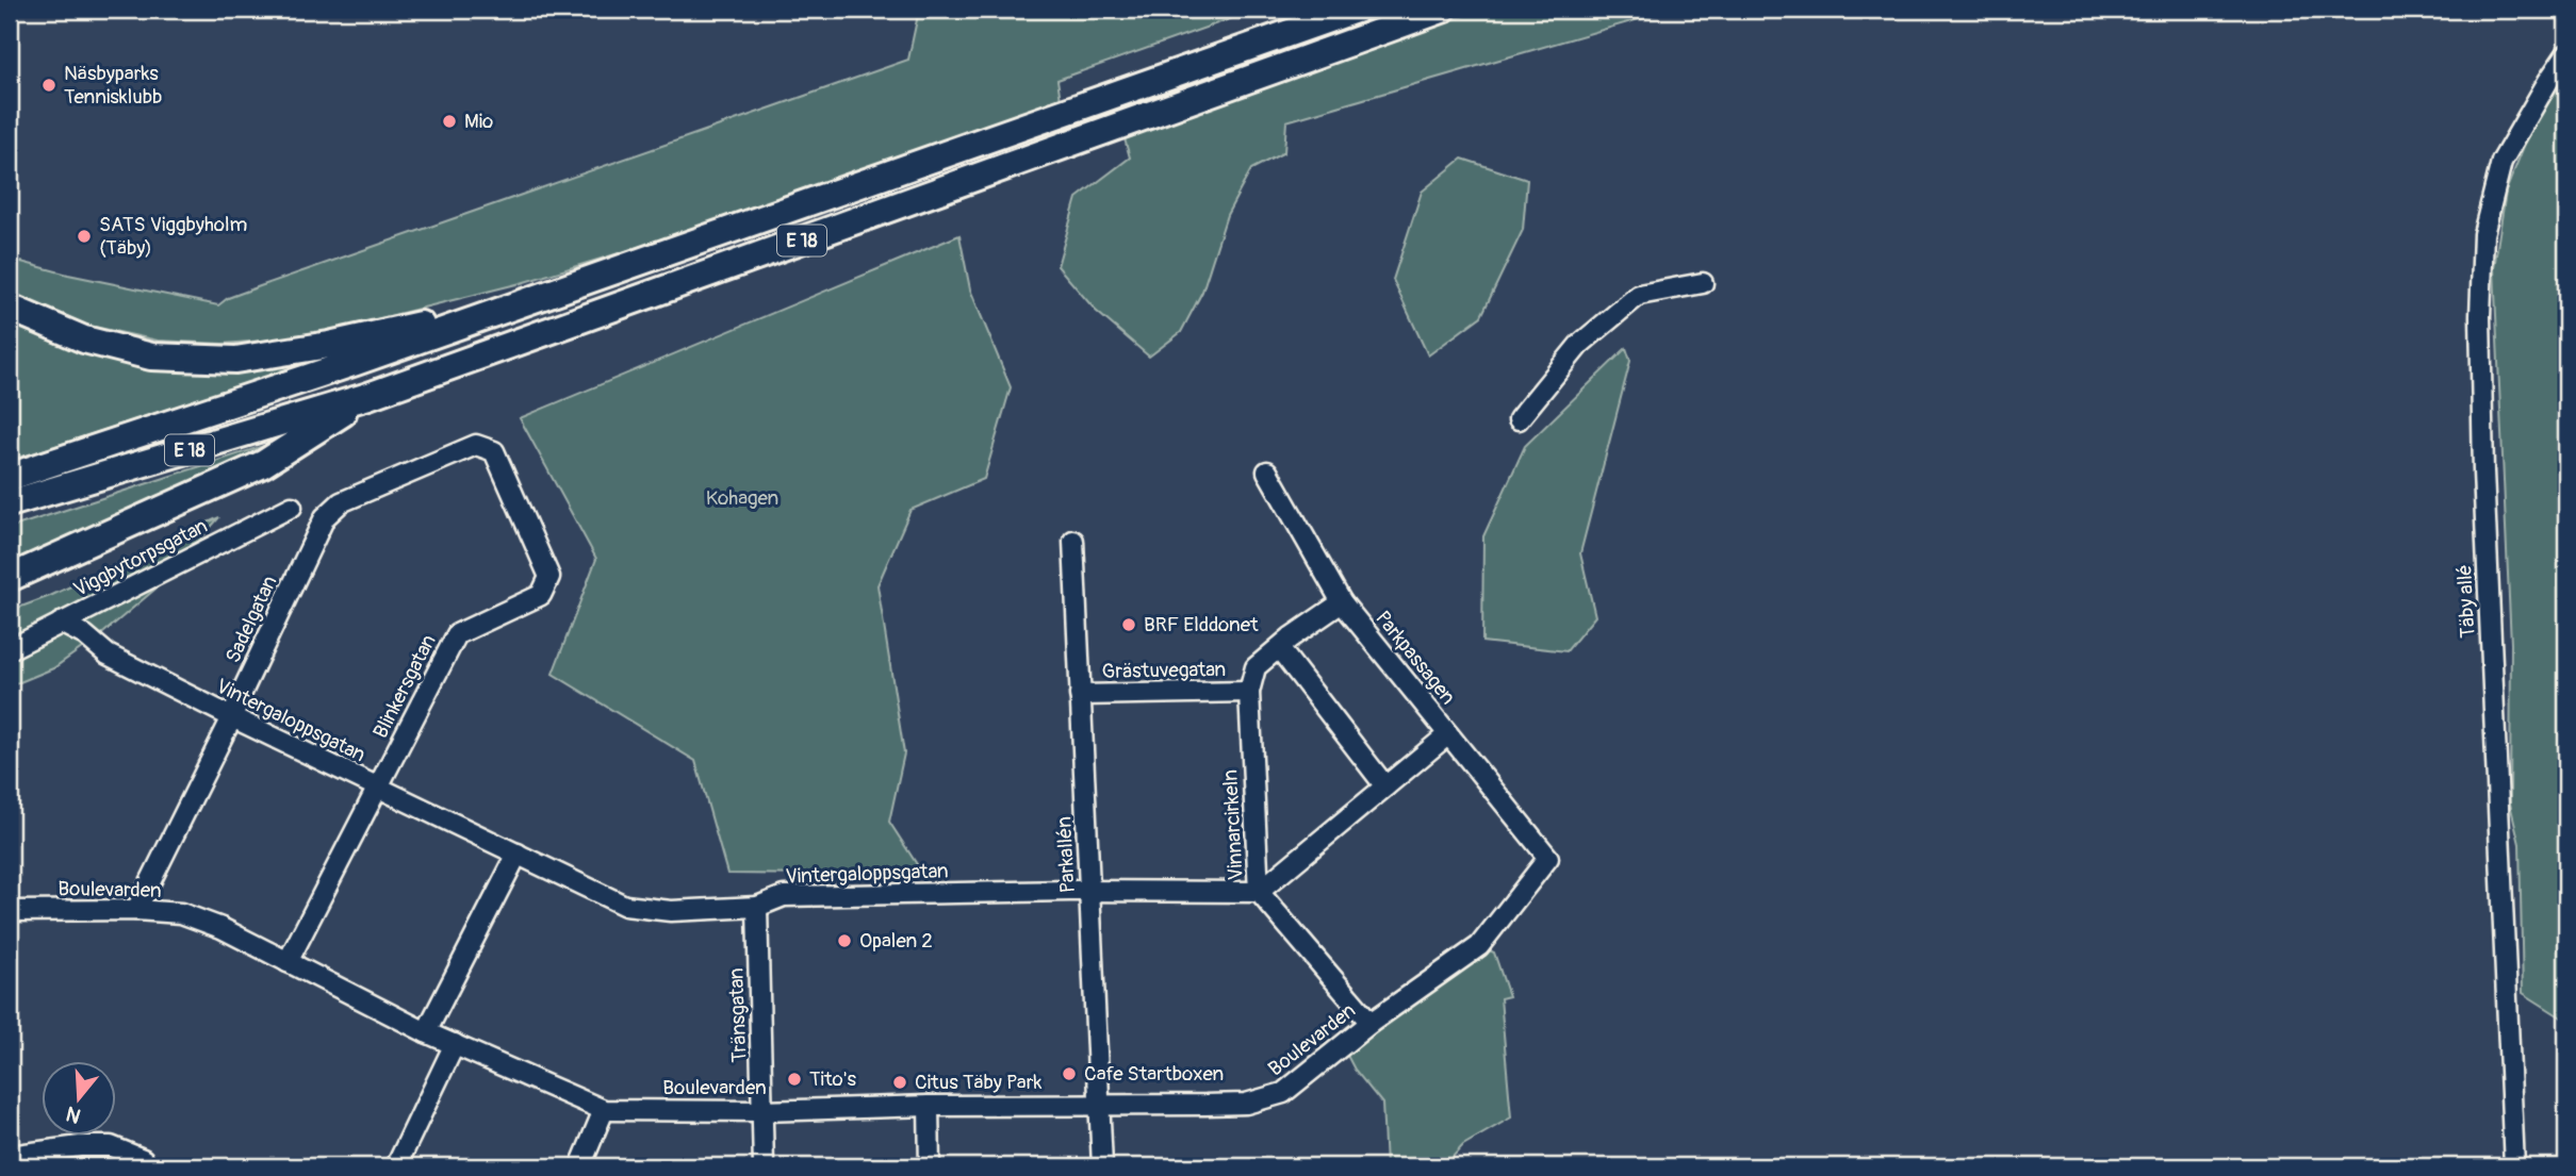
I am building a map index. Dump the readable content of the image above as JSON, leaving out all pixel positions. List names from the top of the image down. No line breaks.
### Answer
{"streets":{"highway":["E 18"],"street":["Viggbytorpsgatan","Täby allé","Sadelgatan","Parkpassagen","Grästuvegatan","Blinkersgatan","Vintergaloppsgatan","Vinnarcirkeln","Parkallén","Boulevarden","Tränsgatan"]},"crossings":[["Viggbytorpsgatan","Vintergaloppsgatan"],["Sadelgatan","Blinkersgatan"],["Sadelgatan","Vintergaloppsgatan"],["Sadelgatan","Boulevarden"],["Parkpassagen","Vinnarcirkeln"],["Parkpassagen","Boulevarden"],["Grästuvegatan","Vinnarcirkeln"],["Grästuvegatan","Parkallén"],["Blinkersgatan","Vintergaloppsgatan"],["Blinkersgatan","Boulevarden"],["Vintergaloppsgatan","Vinnarcirkeln"],["Vintergaloppsgatan","Parkallén"],["Vintergaloppsgatan","Tränsgatan"],["Parkallén","Boulevarden"],["Boulevarden","Tränsgatan"]],"parks":["Kohagen"],"places":["Näsbyparks Tennisklubb","Mio","SATS Viggbyholm (Täby)","BRF Elddonet","Opalen 2","Cafe Startboxen","Tito's","Citus Täby Park"],"north":"bottom"}
